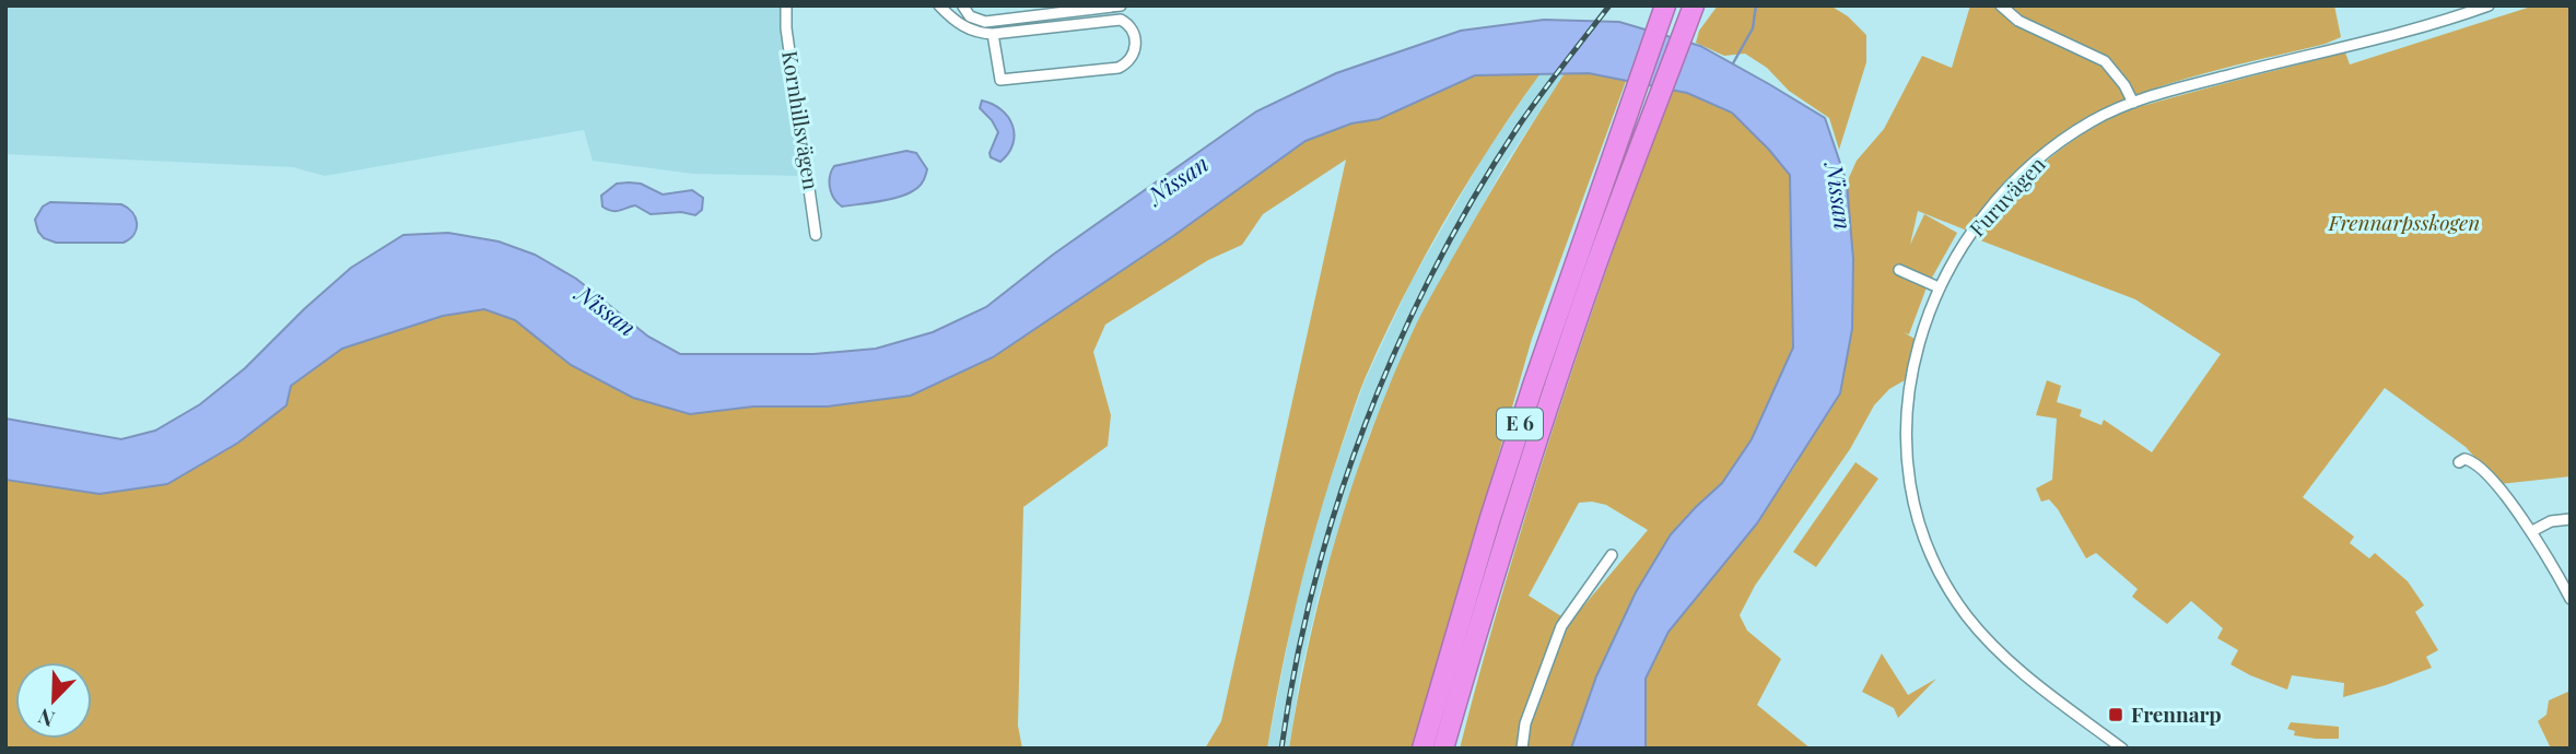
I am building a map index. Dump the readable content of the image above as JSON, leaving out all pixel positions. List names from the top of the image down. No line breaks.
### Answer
{"streets":{"highway":["E 6"],"street":["Kornhillsvägen","Furuvägen"]},"water":["Nissan"],"parks":["Frennarpsskogen"],"places":{"transit":["Frennarp"]},"north":"bottom left"}
